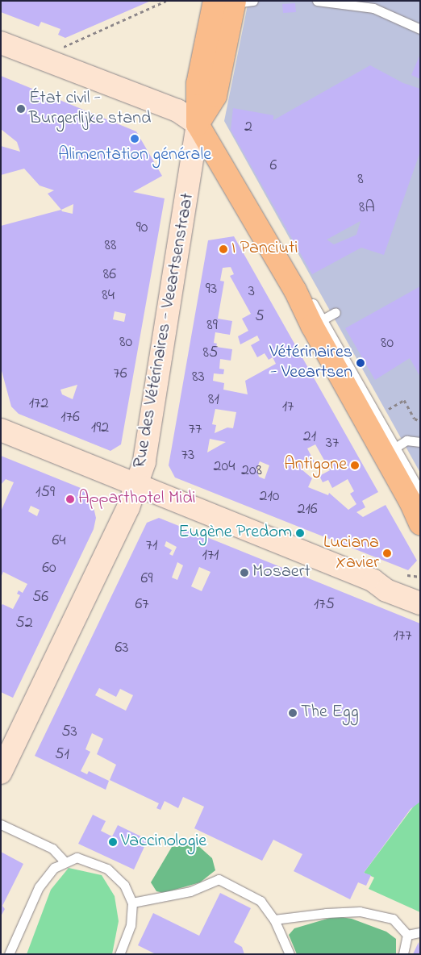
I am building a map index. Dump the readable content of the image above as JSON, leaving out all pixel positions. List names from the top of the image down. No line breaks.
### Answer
{"streets":{"main road":["Rue des Vétérinaires - Veeartsenstraat"]},"places":["État civil - Burgerlijke stand","Alimentation générale","I Panciuti","Vétérinaires - Veeartsen","Antigone","Apparthotel Midi","Eugène Predom","Luciana Xavier","Mosaert","The Egg","Vaccinologie"],"house_numbers":["2","6","8","8A","90","88","86","93","3","84","5","89","80","80","85","76","83","81","172","17","176","192","77","21","37","73","204","208","159","210","216","64","71","171","60","69","56","67","175","52","177","63","53","51"]}
